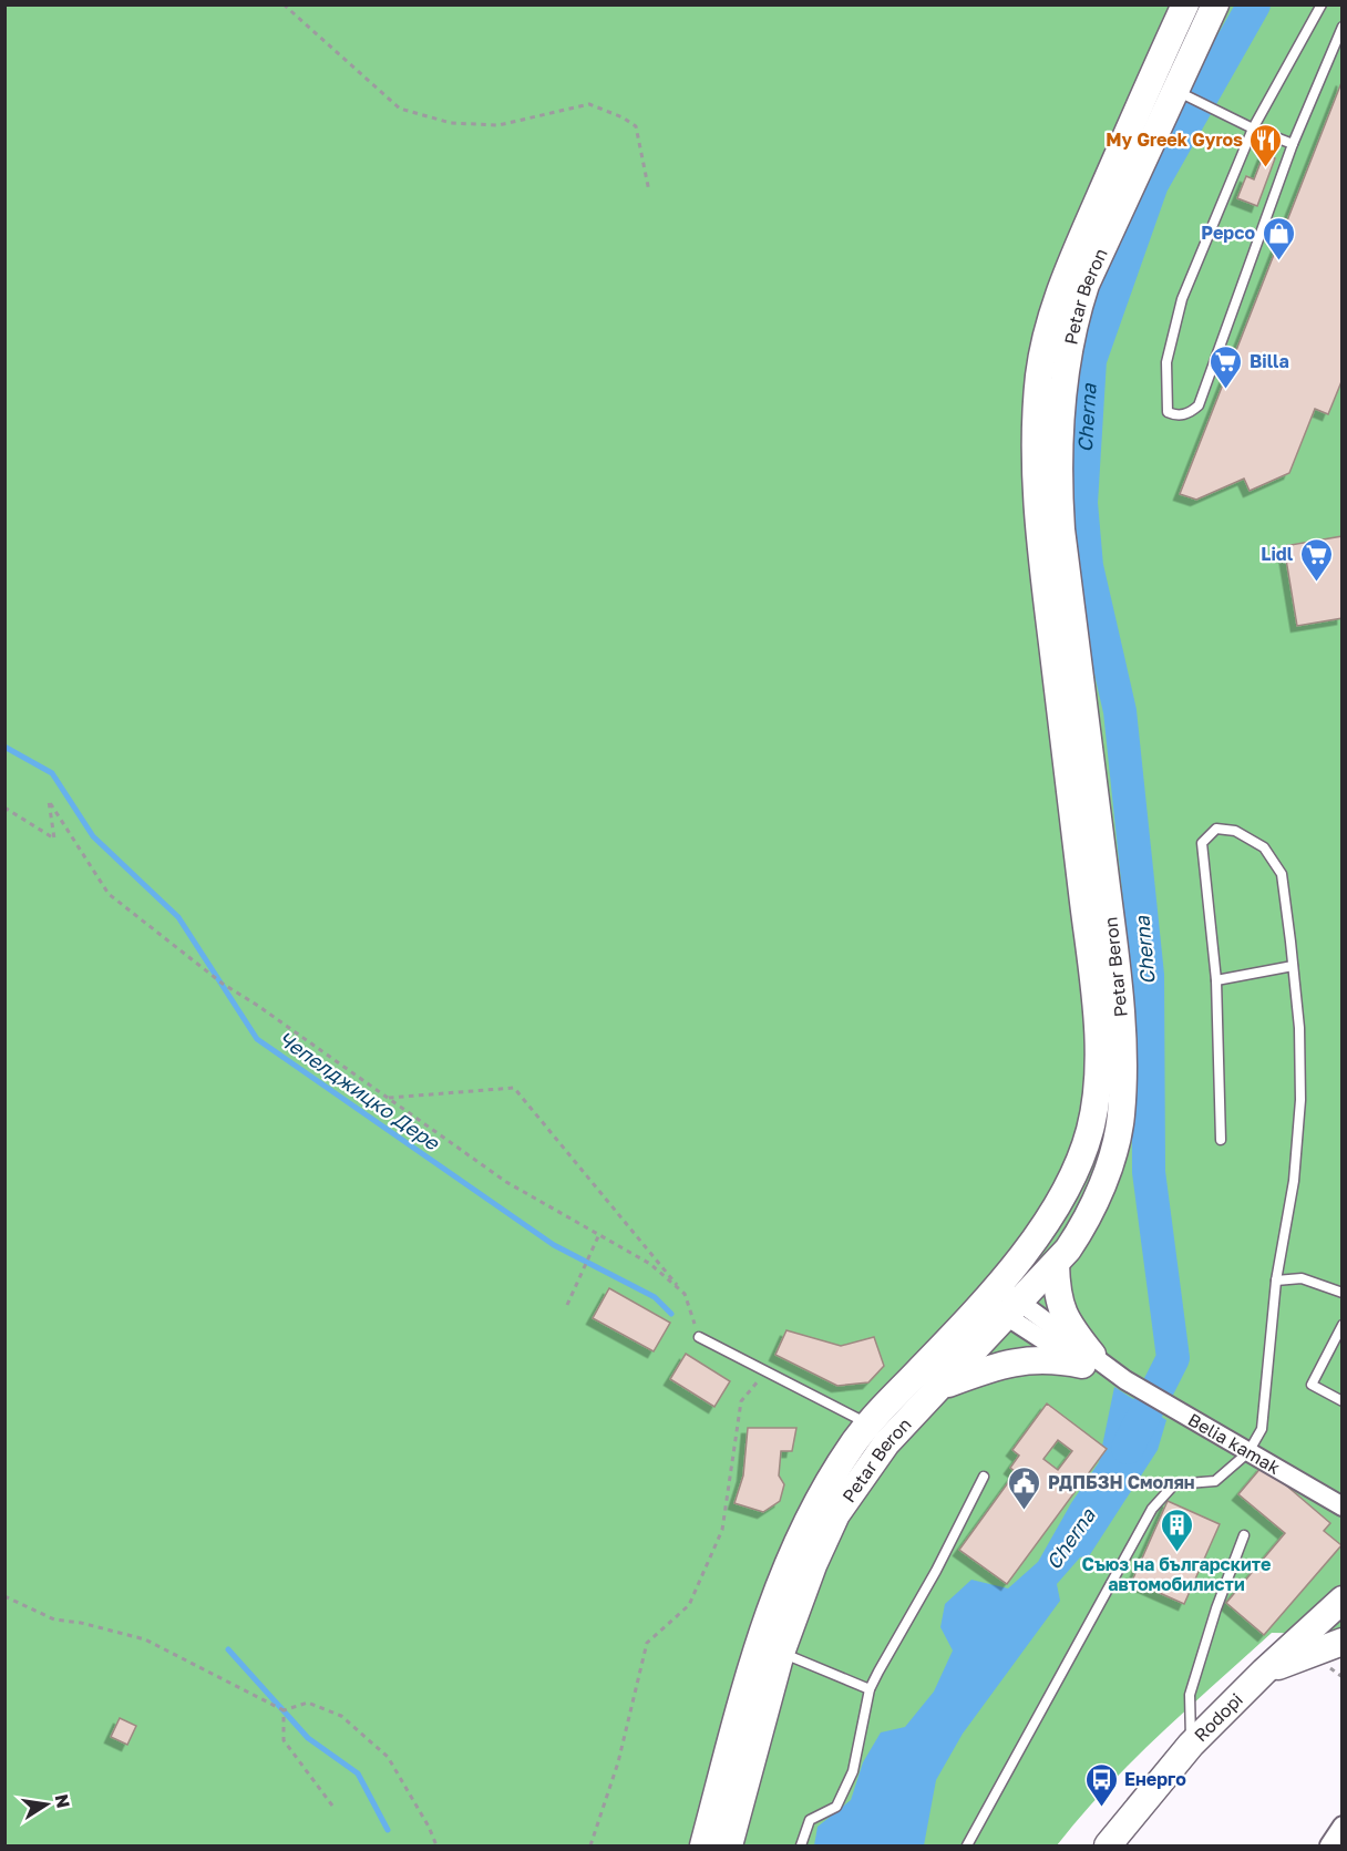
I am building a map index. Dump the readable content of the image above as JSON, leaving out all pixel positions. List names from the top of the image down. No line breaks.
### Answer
{"streets":{"main road":["Petar Beron","Rodopi"],"street":["Belia kamak"]},"crossings":[["Petar Beron","Belia kamak"]],"water":["Cherna","Чепелджицко Дере"],"places":{"restaurant":["My Greek Gyros"],"shop":["Pepco"],"supermarket":["Billa","Lidl"],"public building":["РДПБЗН Смолян"],"building":["Съюз на българските автомобилисти"],"bus stop":["Енерго"]},"north":"right"}
